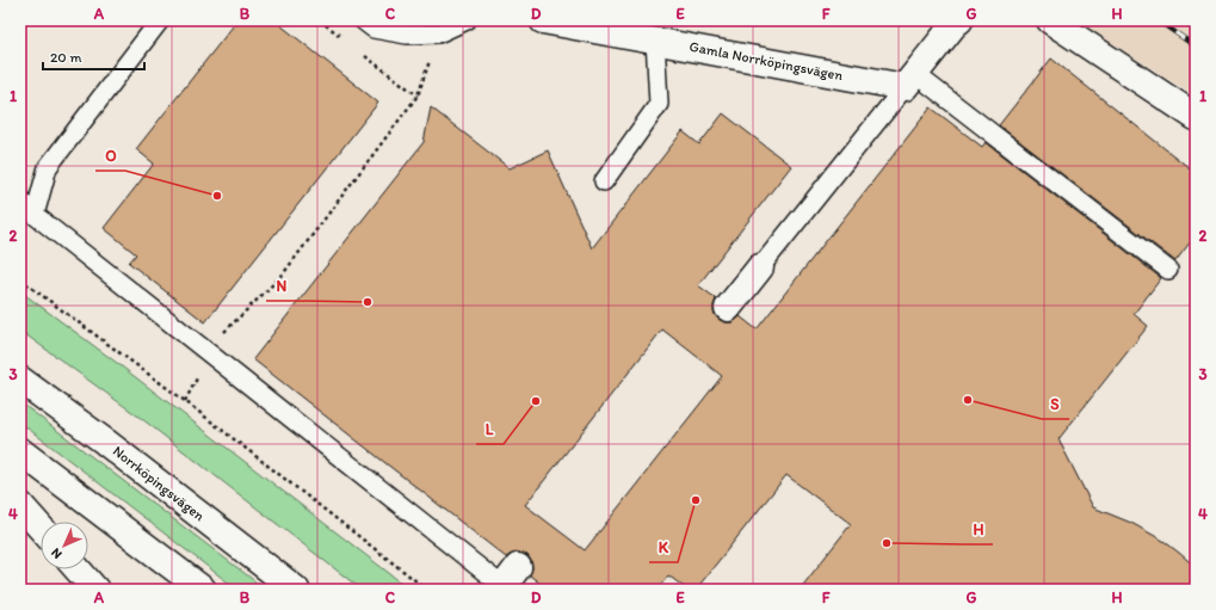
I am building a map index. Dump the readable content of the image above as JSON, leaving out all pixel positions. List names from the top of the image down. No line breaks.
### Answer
{"streets":{"street":["Gamla Norrköpingsvägen","Norrköpingsvägen"]},"places":["O","N","S","L","K","H"],"scale_bar":"20 m","north":"bottom left","grid":{"columns":["A","B","C","D","E","F","G","H"],"rows":["1","2","3","4"]}}
